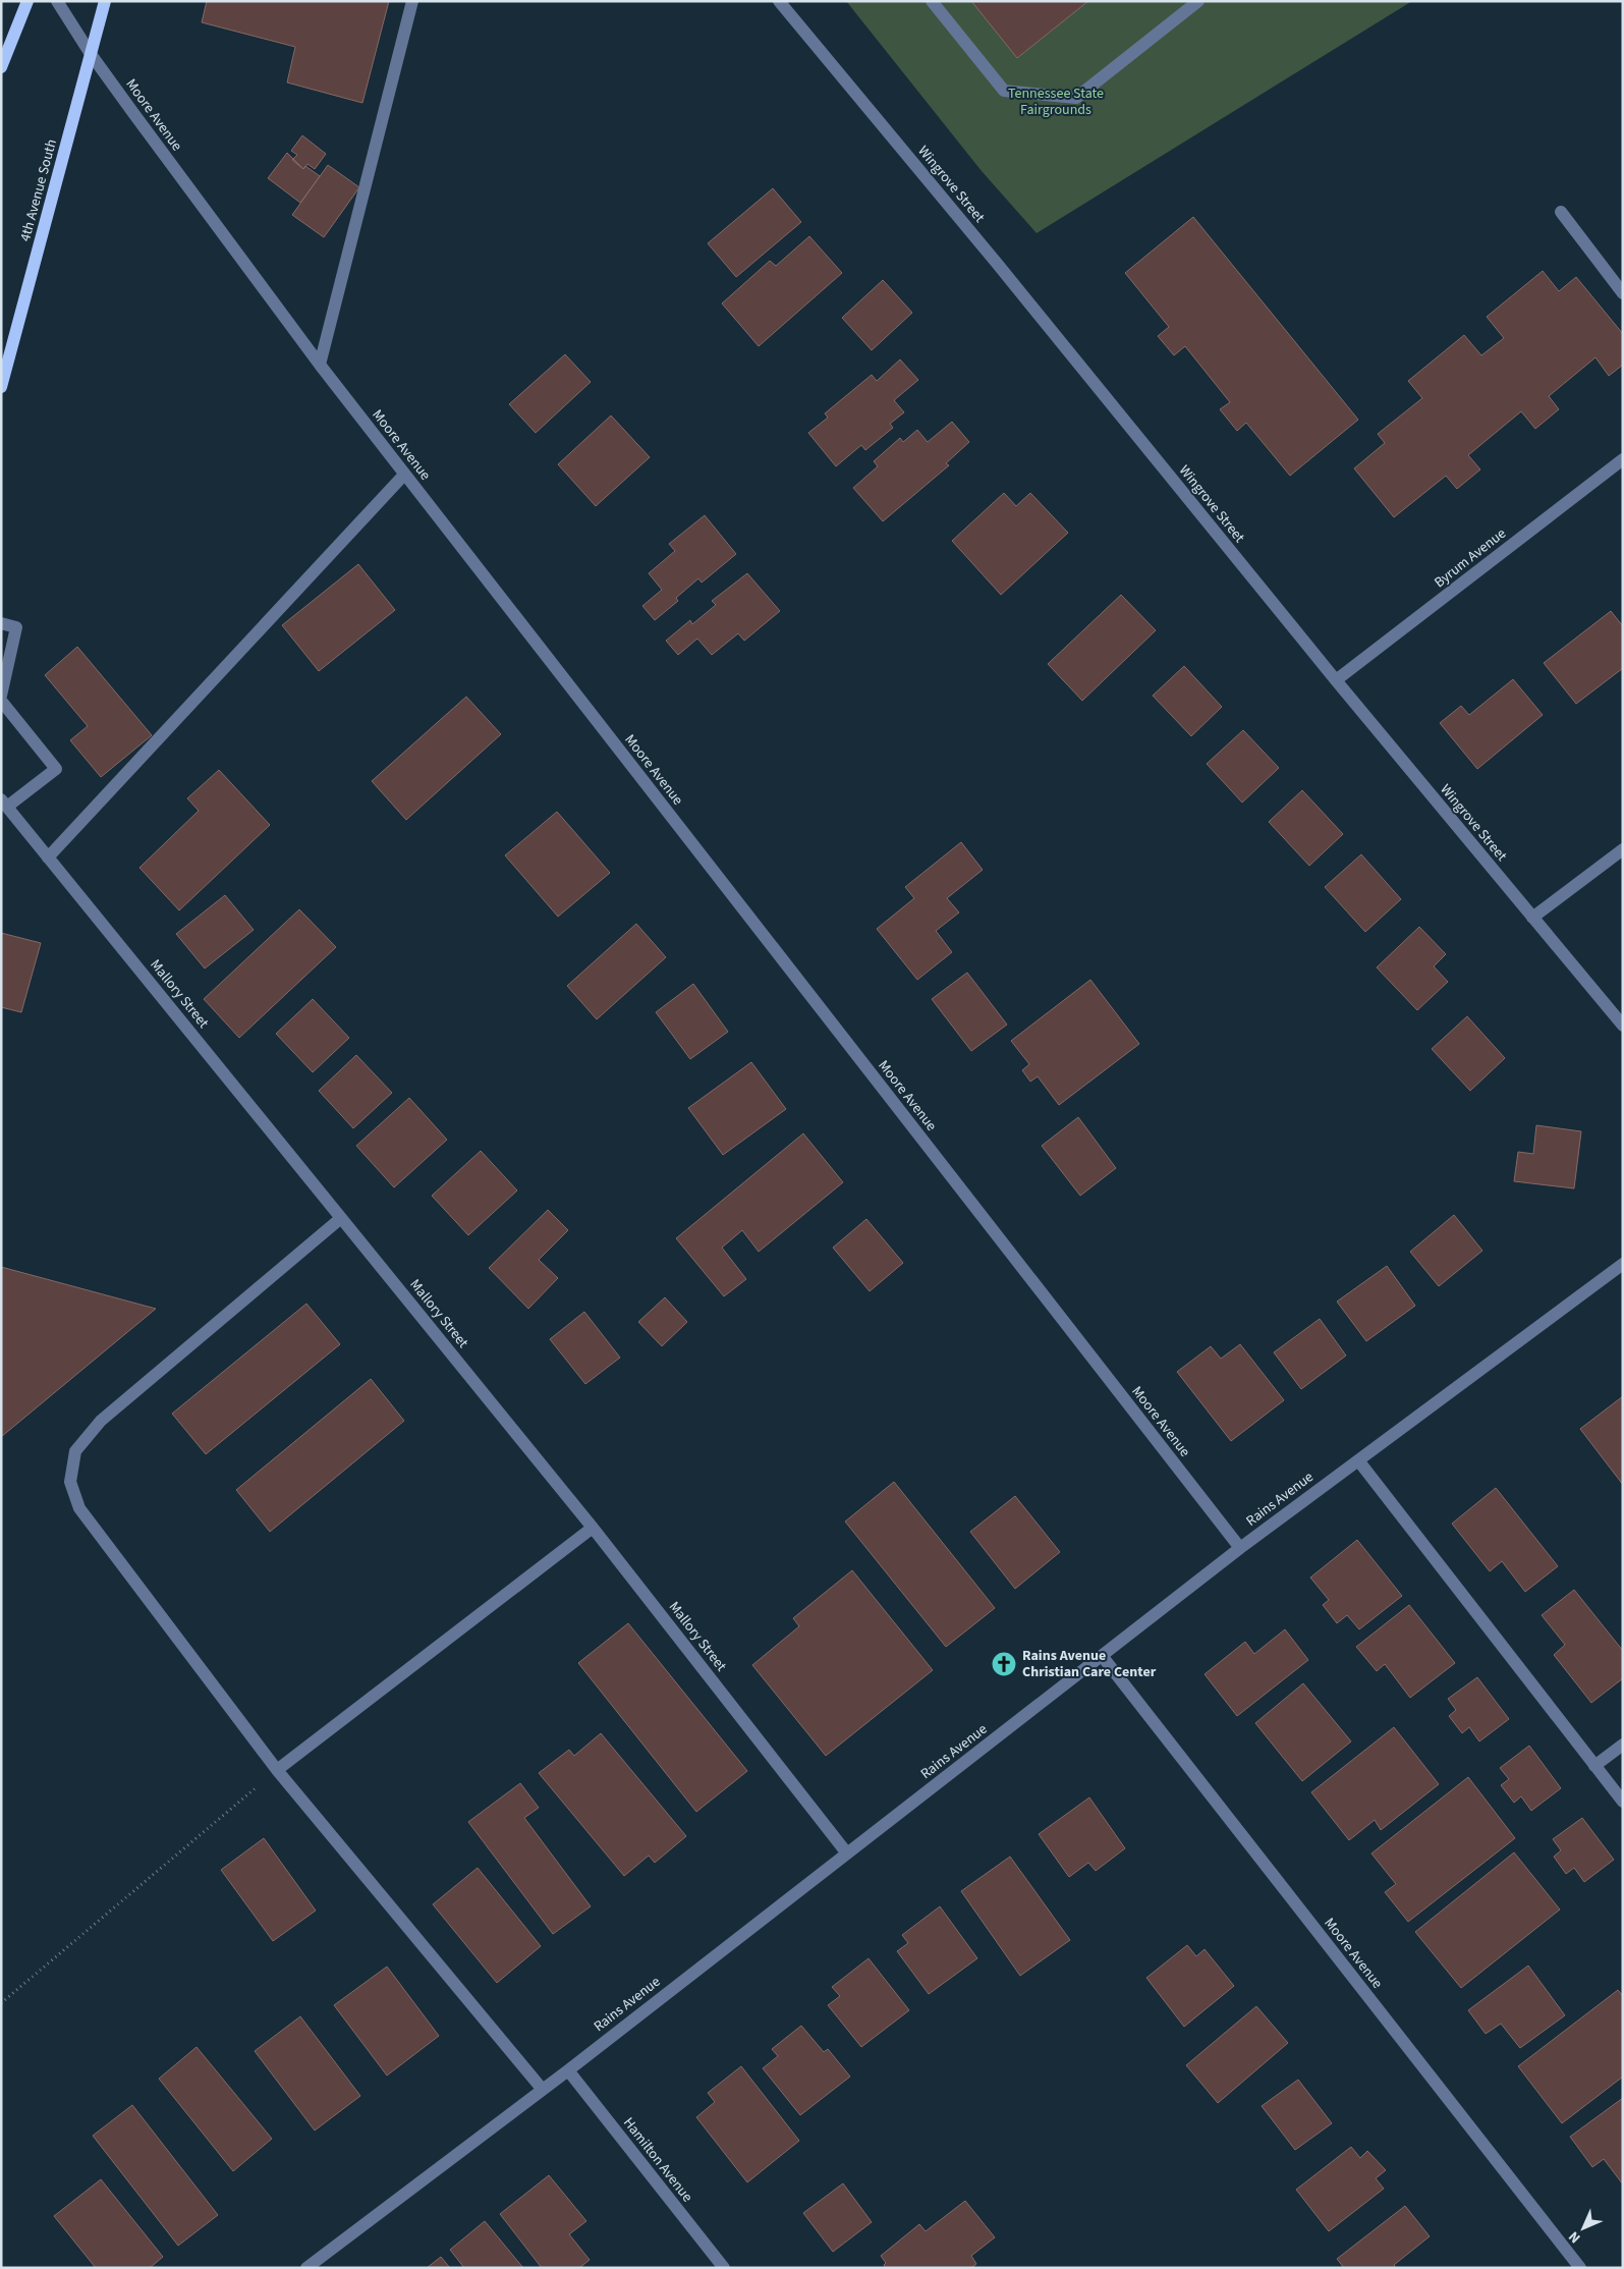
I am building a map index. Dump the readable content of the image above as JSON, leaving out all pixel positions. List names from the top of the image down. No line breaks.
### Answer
{"streets":{"main road":["4th Avenue South"],"street":["Moore Avenue","Wingrove Street","Byrum Avenue","Mallory Street","Rains Avenue","Hamilton Avenue"]},"crossings":[["Moore Avenue","4th Avenue South"],["Moore Avenue","Rains Avenue"],["Wingrove Street","Byrum Avenue"],["Mallory Street","Rains Avenue"],["Rains Avenue","Hamilton Avenue"]],"parks":["Tennessee State Fairgrounds"],"places":{"church":["Rains Avenue Christian Care Center"]},"north":"bottom left"}
